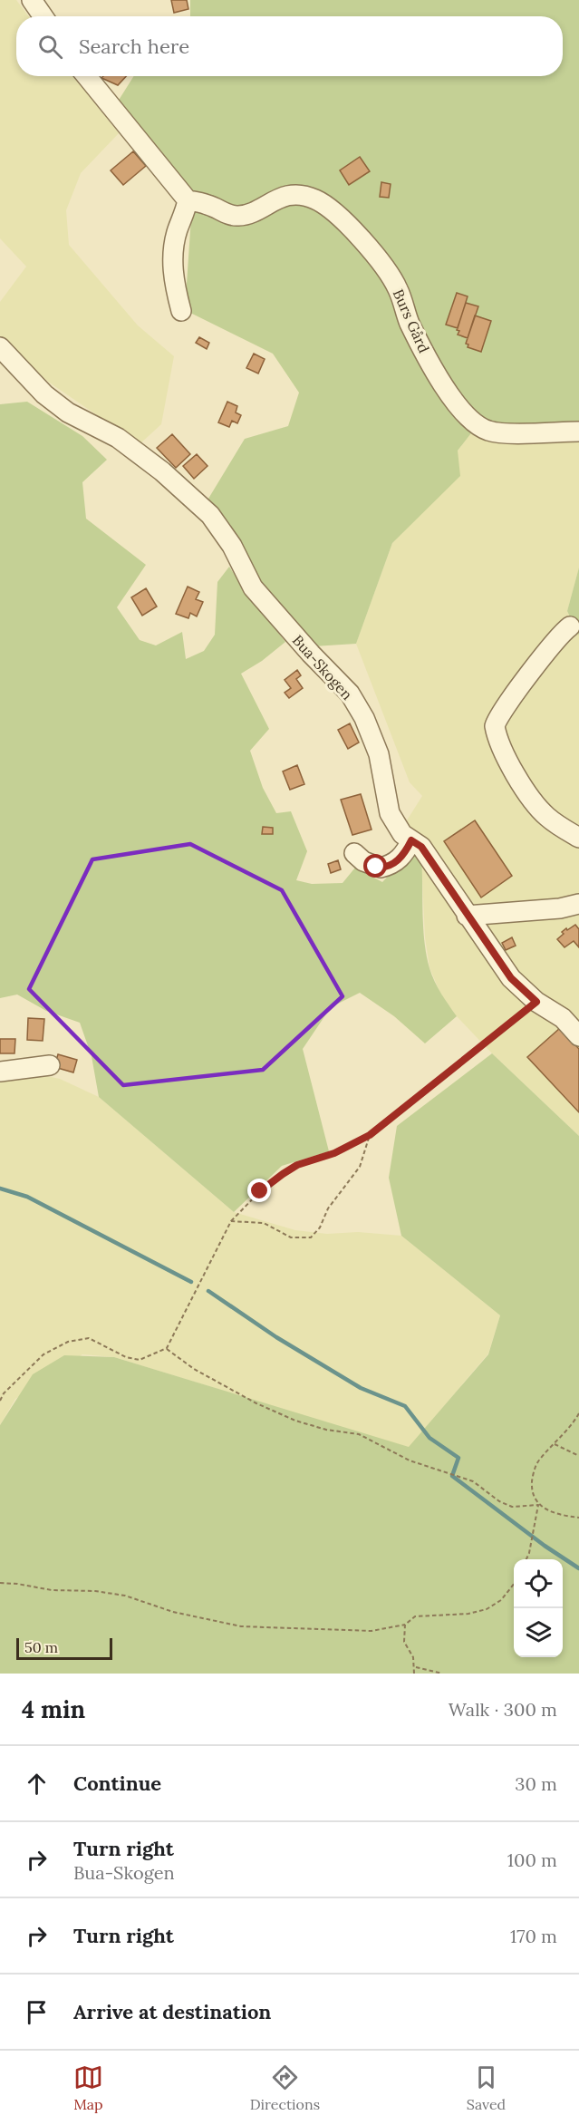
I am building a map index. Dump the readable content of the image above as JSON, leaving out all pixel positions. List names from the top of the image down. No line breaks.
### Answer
{"streets":{"street":["Burs Gård","Bua-Skogen"]},"scale_bar":"50 m","page":{"search":"Search here","scale":"50 m","heading":["4 min","Walk · 300 m"],"list":[["Continue","30 m"],["Turn right","Bua-Skogen","100 m"],["Turn right","170 m"],"Arrive at destination"],"nav":["Map","Directions","Saved"]}}
